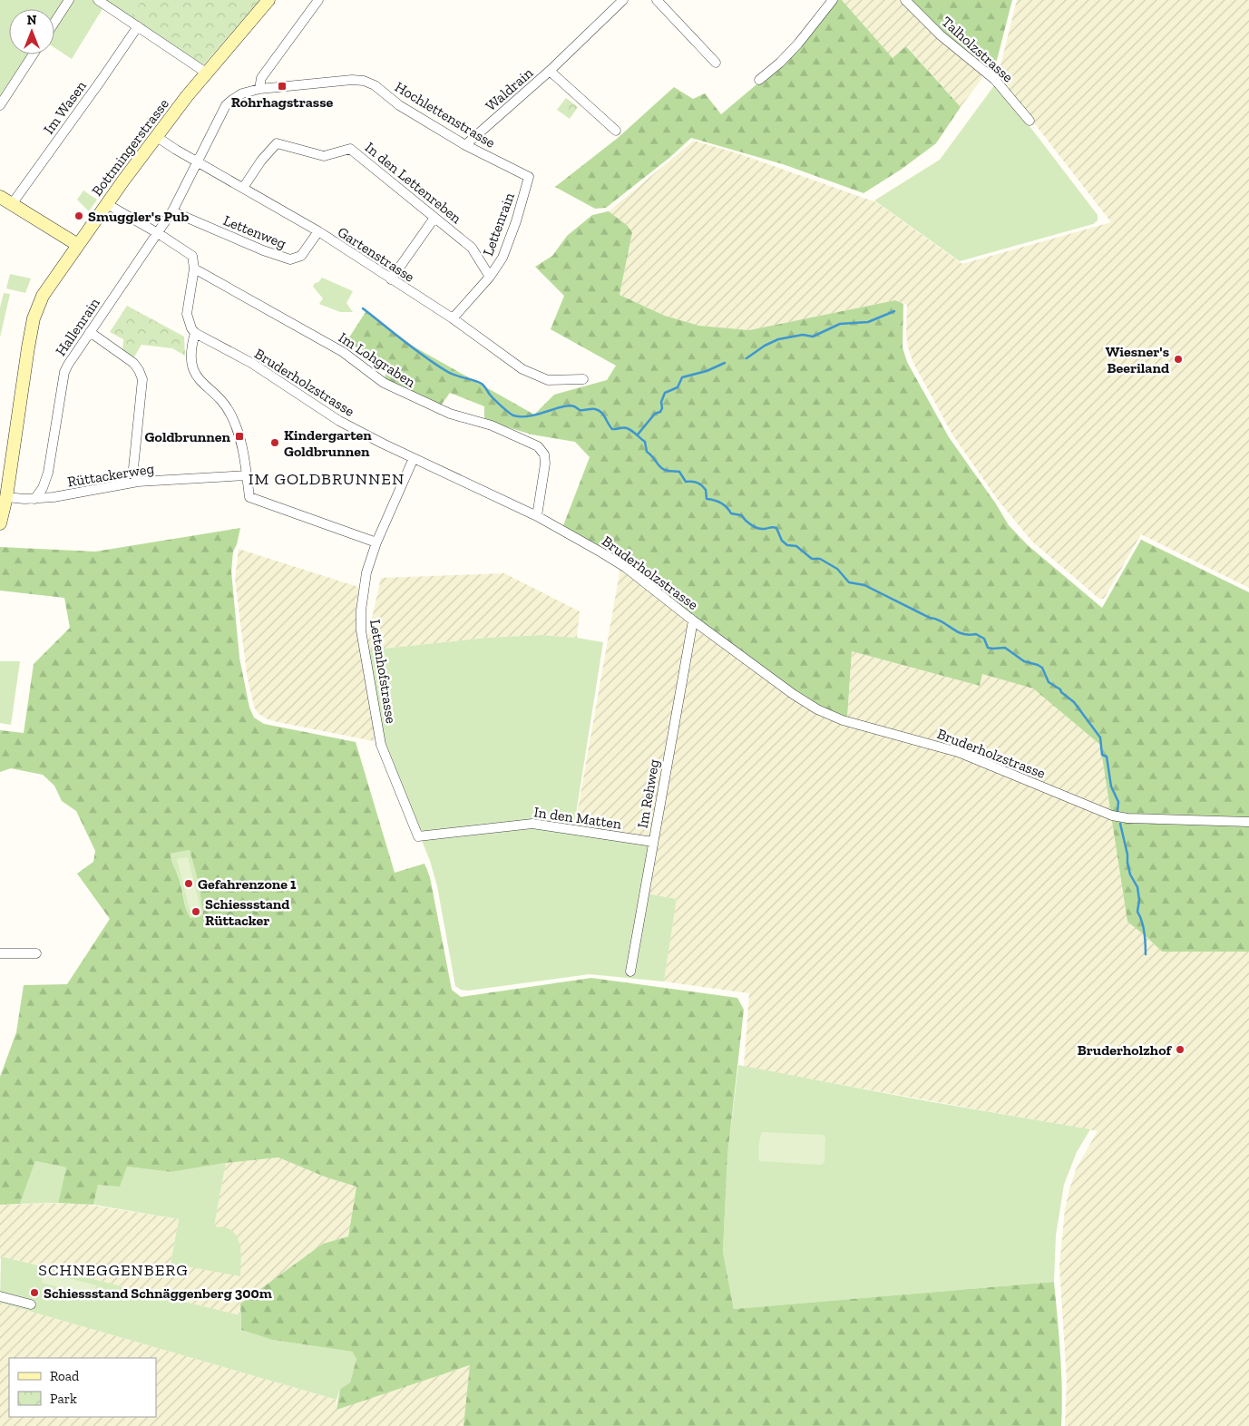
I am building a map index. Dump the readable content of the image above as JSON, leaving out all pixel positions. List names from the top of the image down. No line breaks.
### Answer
{"streets":{"main road":["Bottmingerstrasse"],"street":["Talholzstrasse","Waldrain","Im Wasen","Hochlettenstrasse","In den Lettenreben","Lettenrain","Lettenweg","Gartenstrasse","Hallenrain","Im Lohgraben","Bruderholzstrasse","Rüttackerweg","Lettenhofstrasse","Im Rehweg","In den Matten"]},"crossings":[["Waldrain","Hochlettenstrasse"],["Hochlettenstrasse","Lettenrain"],["Hochlettenstrasse","Lettenweg"],["Hochlettenstrasse","Gartenstrasse"],["Hochlettenstrasse","Hallenrain"],["Bottmingerstrasse","Gartenstrasse"],["Bottmingerstrasse","Rüttackerweg"],["In den Lettenreben","Lettenrain"],["In den Lettenreben","Gartenstrasse"],["Lettenrain","Gartenstrasse"],["Lettenweg","Gartenstrasse"],["Hallenrain","Rüttackerweg"],["Im Lohgraben","Bruderholzstrasse"],["Bruderholzstrasse","Lettenhofstrasse"],["Bruderholzstrasse","Im Rehweg"],["Lettenhofstrasse","In den Matten"],["Im Rehweg","In den Matten"]],"districts":["IM GOLDBRUNNEN","SCHNEGGENBERG"],"places":{"transit":["Rohrhagstrasse","Goldbrunnen"],"other":["Smuggler's Pub","Wiesner's Beeriland","Kindergarten Goldbrunnen","Gefahrenzone 1","Schiessstand Rüttacker","Bruderholzhof","Schiessstand Schnäggenberg 300m"]},"legend":["Road","Park"],"north":"top"}
